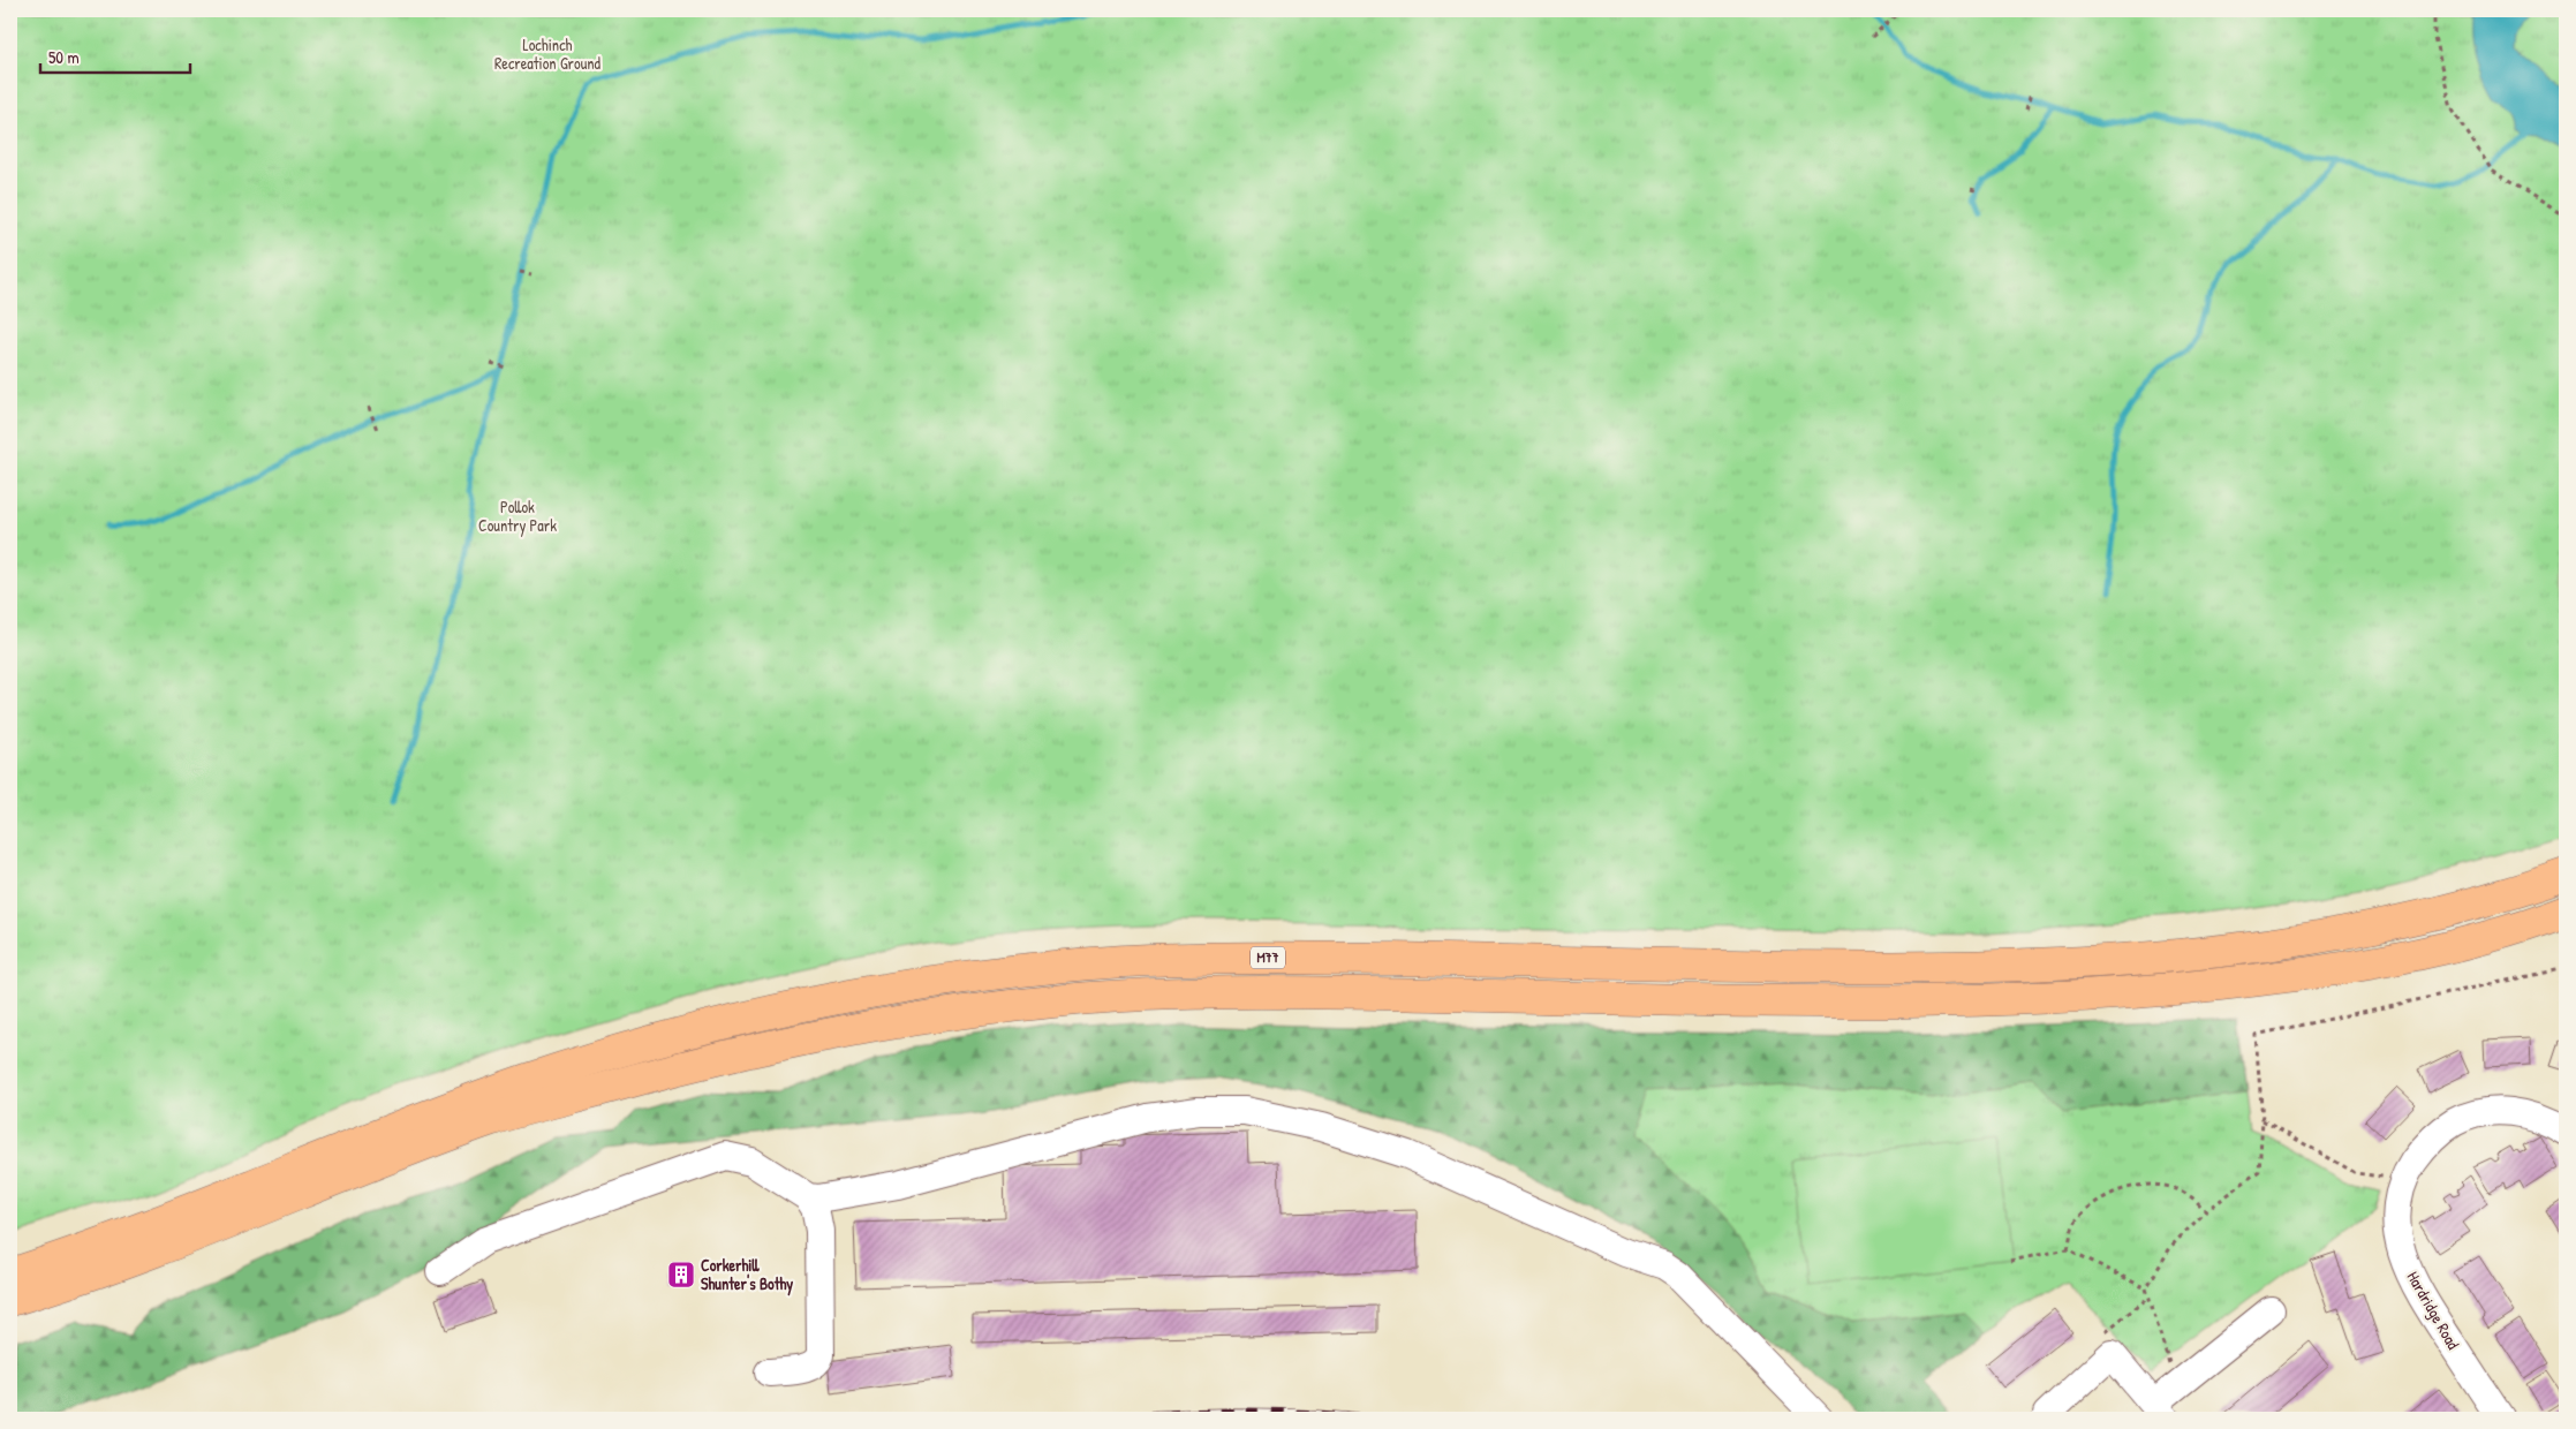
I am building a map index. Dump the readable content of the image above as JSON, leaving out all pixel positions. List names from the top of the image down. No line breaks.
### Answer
{"streets":{"highway":["M77"],"street":["Hardridge Road"]},"parks":["Lochinch Recreation Ground","Pollok Country Park"],"places":{"building":["Corkerhill Shunter's Bothy"]},"scale_bar":"50 m"}
